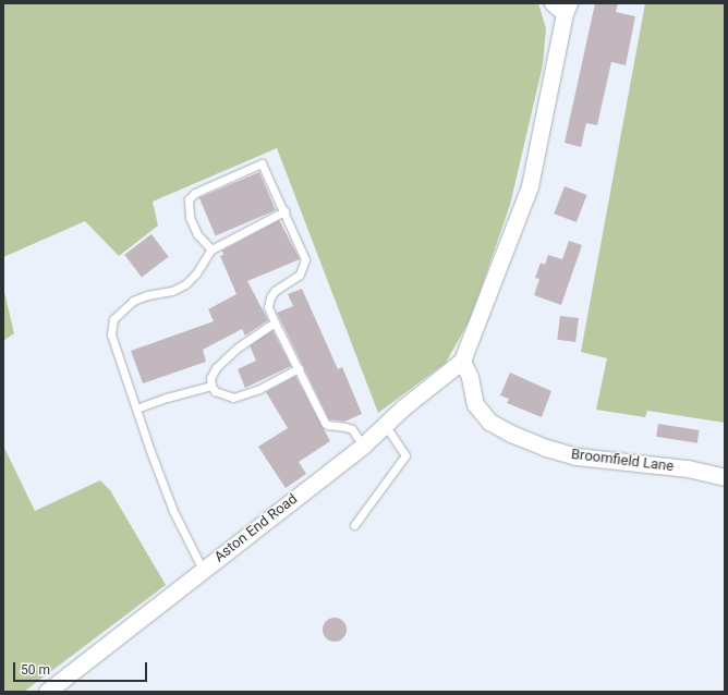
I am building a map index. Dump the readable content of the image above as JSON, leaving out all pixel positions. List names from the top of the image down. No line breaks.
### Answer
{"streets":{"street":["Broomfield Lane","Aston End Road"]},"crossings":[["Broomfield Lane","Aston End Road"]],"scale_bar":"50 m"}
